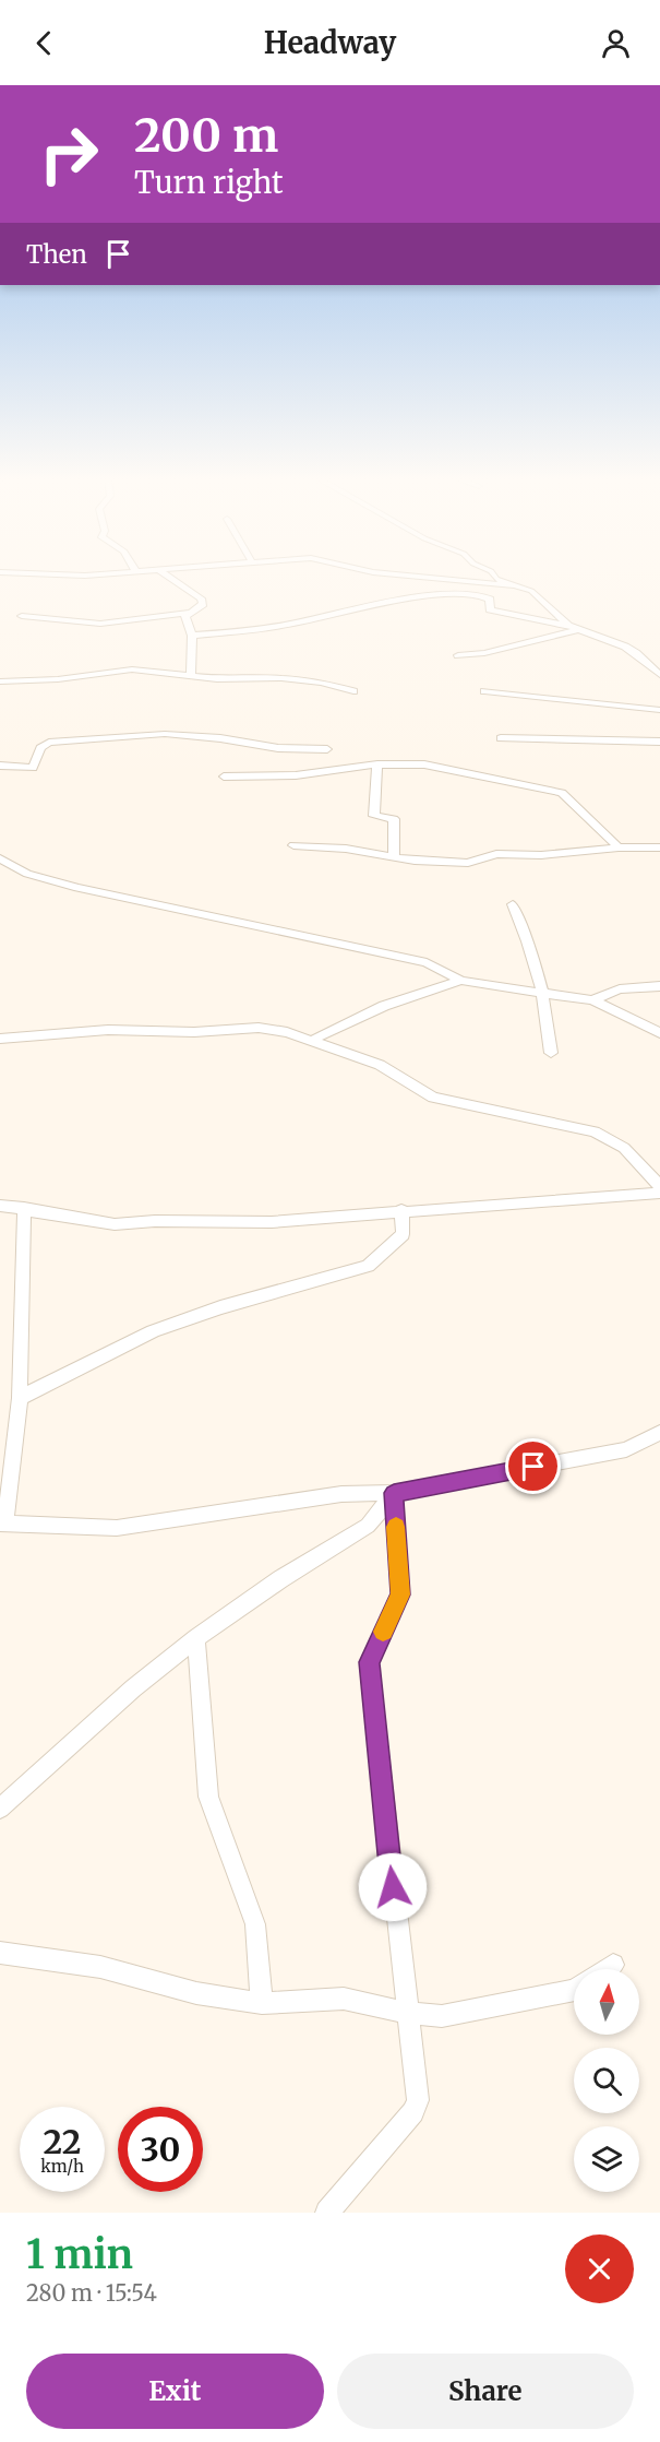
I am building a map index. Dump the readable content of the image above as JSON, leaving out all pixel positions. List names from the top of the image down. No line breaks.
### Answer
{"north":"top","page":{"header":"Headway","turn":["200 m","Turn right"],"then":"Then","speed":"22 km/h","limit":"30","heading":["1 min","280 m · 15:54"],"buttons":["Exit","Share"]}}
